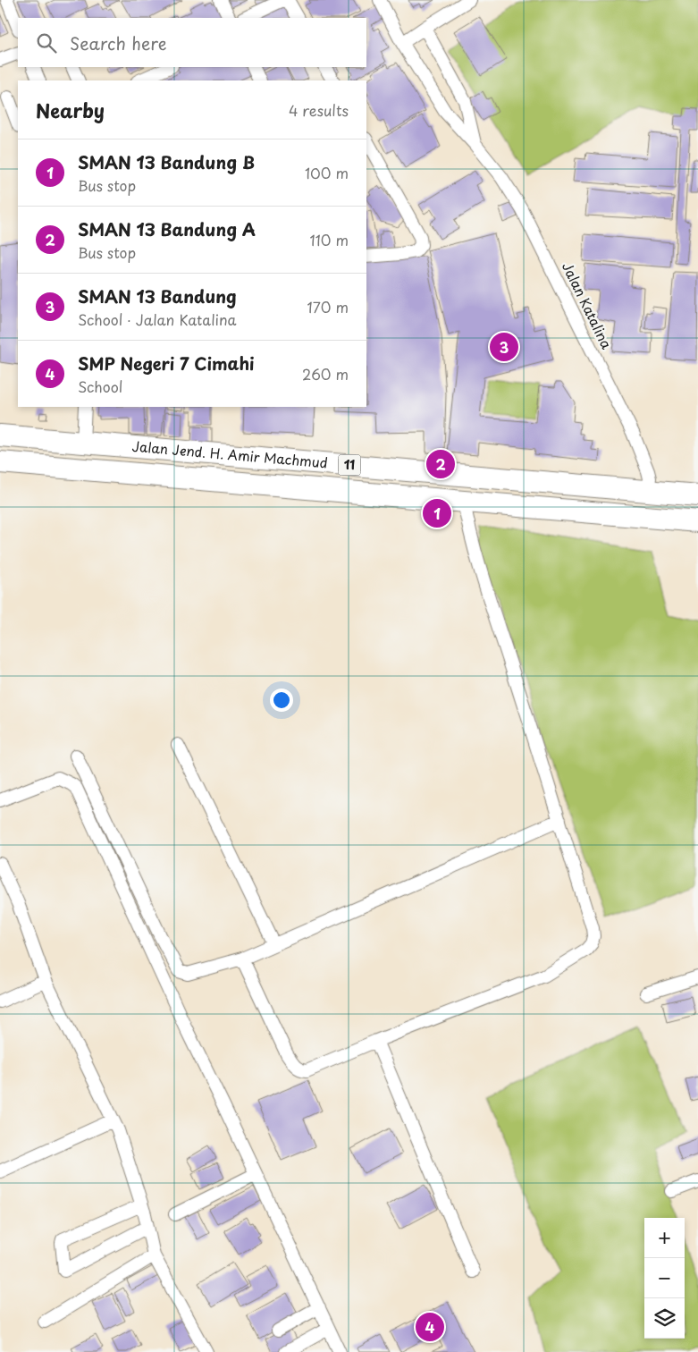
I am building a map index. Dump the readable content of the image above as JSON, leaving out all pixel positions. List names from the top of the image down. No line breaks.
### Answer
{"streets":{"highway":["Jalan Jend. H. Amir Machmud","11"],"street":["Jalan Katalina"]},"crossings":[["Jalan Katalina","Jalan Jend. H. Amir Machmud"]],"page":{"search":"Search here","heading":["Nearby","4 results"],"list":[{"mark":"1","name":"SMAN 13 Bandung B","note":"Bus stop","value":"100 m"},{"mark":"2","name":"SMAN 13 Bandung A","note":"Bus stop","value":"110 m"},{"mark":"3","name":"SMAN 13 Bandung","note":"School · Jalan Katalina","value":"170 m"},{"mark":"4","name":"SMP Negeri 7 Cimahi","note":"School","value":"260 m"}],"pins":["3","2","1","4"],"map_buttons":["+","−"]}}
